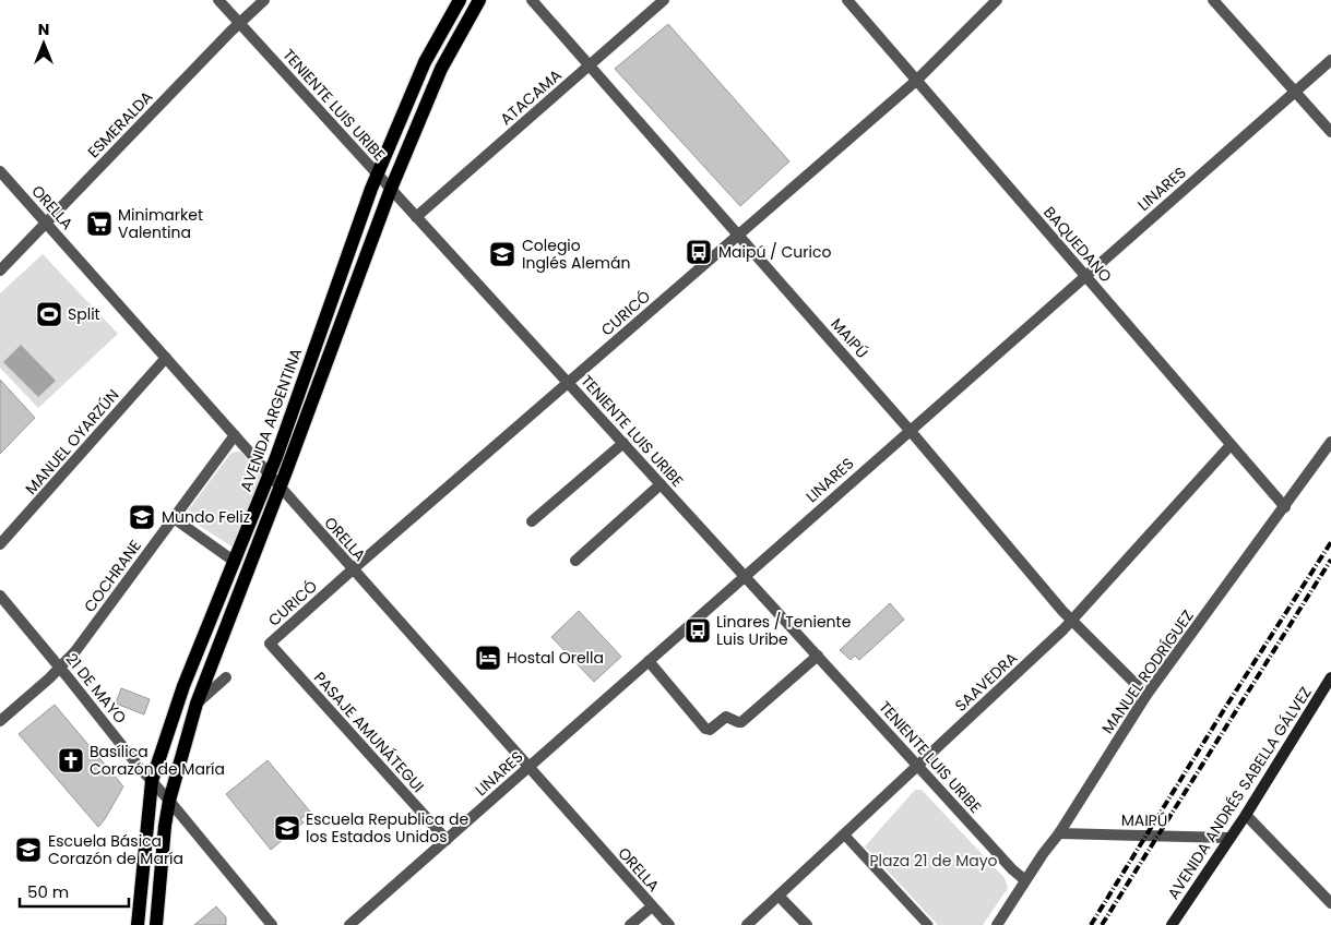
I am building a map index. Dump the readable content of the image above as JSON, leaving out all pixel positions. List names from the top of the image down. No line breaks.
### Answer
{"streets":{"main road":["AVENIDA ARGENTINA","AVENIDA ANDRÉS SABELLA GÁLVEZ"],"street":["ATACAMA","TENIENTE LUIS URIBE","ESMERALDA","LINARES","ORELLA","BAQUEDANO","CURICÓ","MAIPÚ","MANUEL OYARZÚN","COCHRANE","MANUEL RODRÍGUEZ","SAAVEDRA","21 DE MAYO","PASAJE AMUNÁTEGUI"]},"crossings":[["ATACAMA","TENIENTE LUIS URIBE"],["ATACAMA","MAIPÚ"],["TENIENTE LUIS URIBE","ESMERALDA"],["TENIENTE LUIS URIBE","LINARES"],["TENIENTE LUIS URIBE","CURICÓ"],["TENIENTE LUIS URIBE","AVENIDA ARGENTINA"],["TENIENTE LUIS URIBE","MANUEL RODRÍGUEZ"],["TENIENTE LUIS URIBE","SAAVEDRA"],["ESMERALDA","ORELLA"],["LINARES","ORELLA"],["LINARES","BAQUEDANO"],["LINARES","MAIPÚ"],["LINARES","PASAJE AMUNÁTEGUI"],["ORELLA","CURICÓ"],["ORELLA","AVENIDA ARGENTINA"],["ORELLA","MANUEL OYARZÚN"],["ORELLA","COCHRANE"],["BAQUEDANO","CURICÓ"],["BAQUEDANO","MANUEL RODRÍGUEZ"],["BAQUEDANO","SAAVEDRA"],["CURICÓ","MAIPÚ"],["CURICÓ","PASAJE AMUNÁTEGUI"],["MAIPÚ","MANUEL RODRÍGUEZ"],["MAIPÚ","SAAVEDRA"],["MAIPÚ","AVENIDA ANDRÉS SABELLA GÁLVEZ"],["AVENIDA ARGENTINA","21 DE MAYO"],["COCHRANE","21 DE MAYO"]],"parks":["Plaza 21 de Mayo"],"places":{"supermarket":["Minimarket Valentina"],"bus stop":["Maipú / Curico","Linares / Teniente Luis Uribe"],"school or university":["Colegio Inglés Alemán","Mundo Feliz","Escuela Republica de los Estados Unidos","Escuela Básica Corazón de María"],"sports":["Split"],"hotel":["Hostal Orella"],"church":["Basílica Corazón de María"]},"scale_bar":"50 m","north":"top"}
